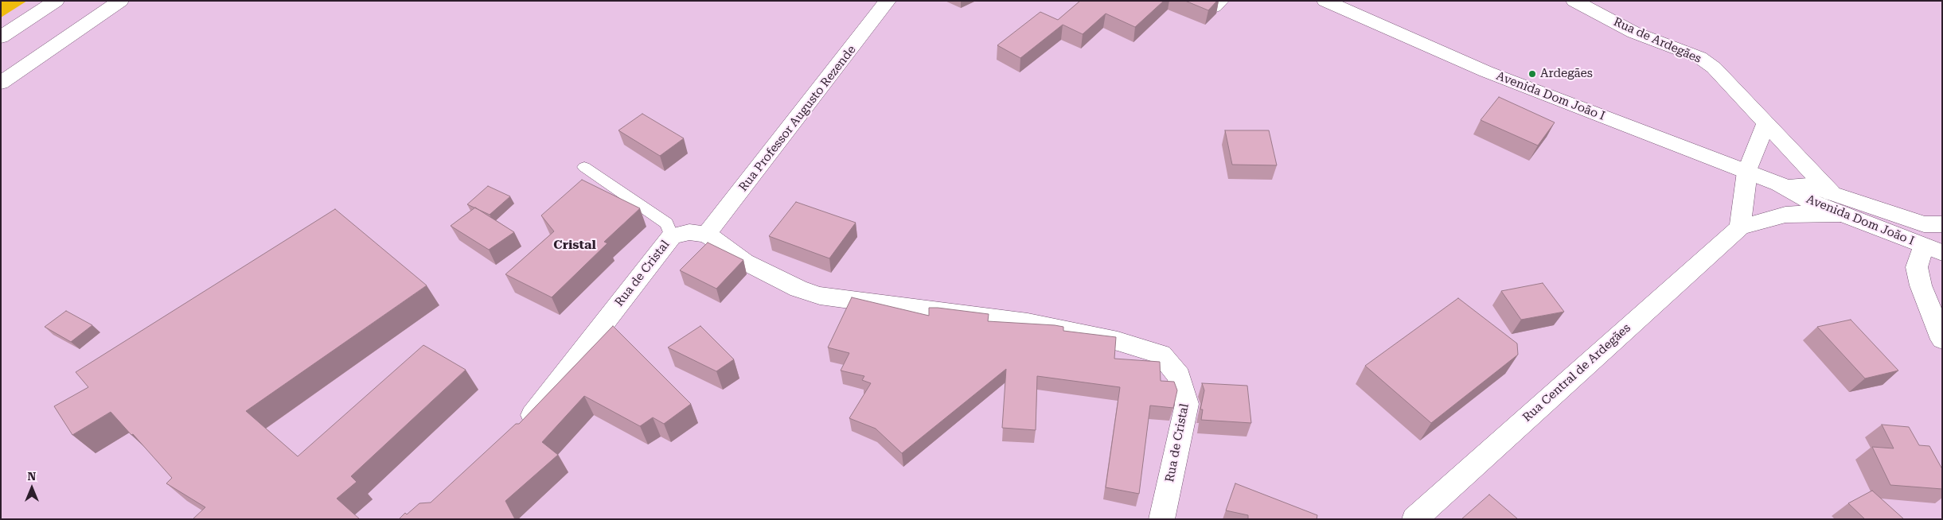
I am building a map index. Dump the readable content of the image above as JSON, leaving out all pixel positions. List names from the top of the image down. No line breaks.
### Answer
{"streets":{"main road":["Rua de Ardegães","Avenida Dom João I","Rua Professor Augusto Rezende","Rua de Cristal","Rua Central de Ardegães"]},"crossings":[["Rua de Ardegães","Avenida Dom João I"],["Avenida Dom João I","Rua Central de Ardegães"],["Rua Professor Augusto Rezende","Rua de Cristal"]],"districts":["Cristal"],"places":["Ardegães"],"north":"top"}
